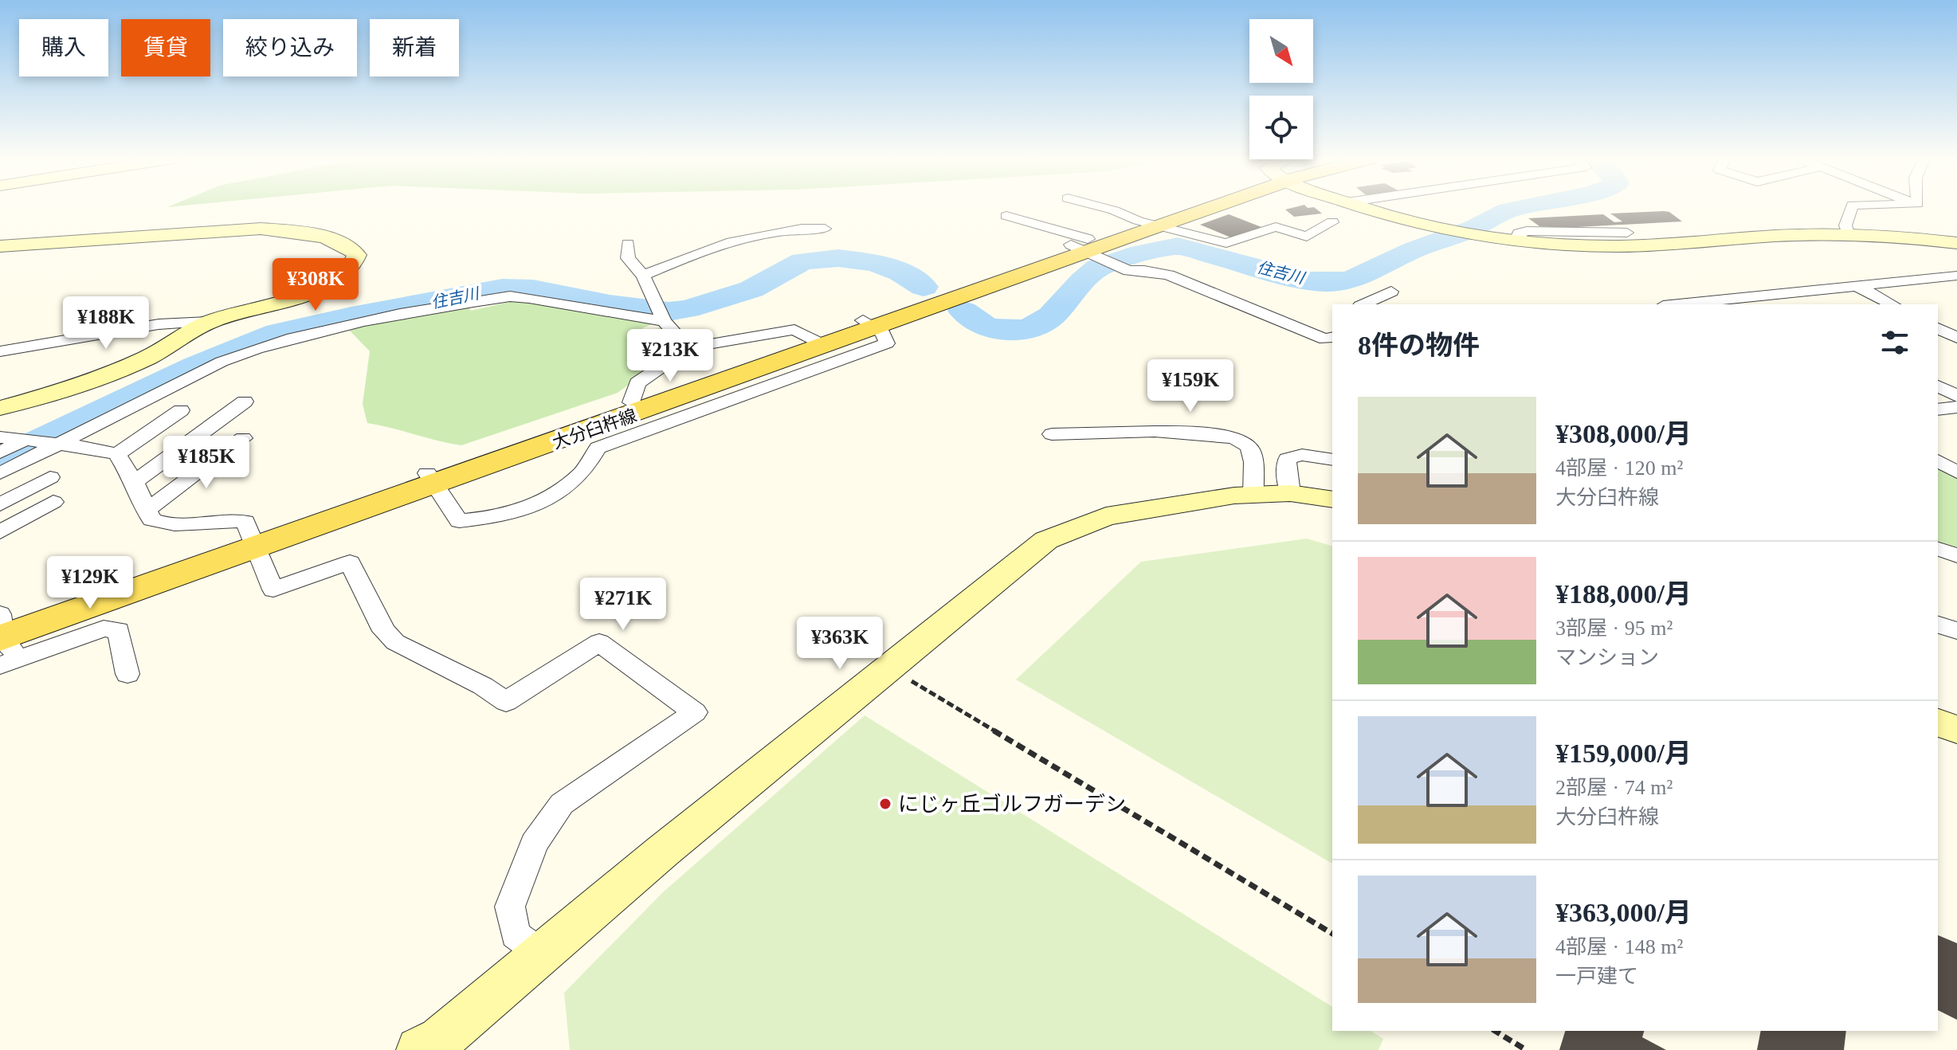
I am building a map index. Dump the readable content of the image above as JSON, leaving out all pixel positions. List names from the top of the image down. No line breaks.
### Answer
{"streets":{"main road":["大分臼杵線"]},"water":["住吉川"],"places":["にじヶ丘ゴルフガーデン"],"north":"bottom right","page":{"chip":["購入","賃貸","絞り込み","新着"],"price":["¥308K","¥188K","¥213K","¥159K","¥185K","¥129K","¥271K","¥363K"],"heading":"8件の物件","list":[{"name":"¥308,000/月","note":"4部屋 · 120 m² · 大分臼杵線"},{"name":"¥188,000/月","note":"3部屋 · 95 m² · マンション"},{"name":"¥159,000/月","note":"2部屋 · 74 m² · 大分臼杵線"},{"name":"¥363,000/月","note":"4部屋 · 148 m² · 一戸建て"}]}}
